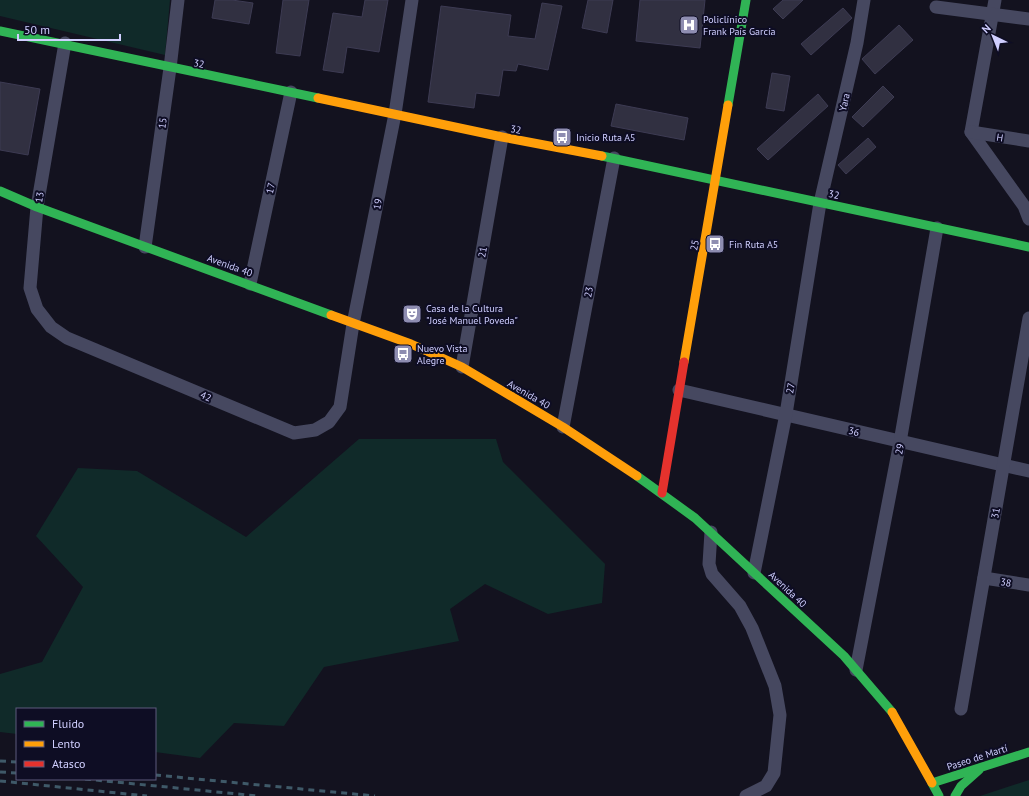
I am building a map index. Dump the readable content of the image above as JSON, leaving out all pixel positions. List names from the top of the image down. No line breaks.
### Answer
{"streets":{"street":["32","Yara","15","H","17","13","19","25","21","Avenida 40","23","27","42","36","29","31","38","Paseo de Martí"]},"crossings":[["32","Yara"],["32","15"],["32","17"],["32","13"],["32","19"],["32","25"],["32","21"],["32","23"],["32","27"],["32","29"],["Yara","27"],["15","Avenida 40"],["17","Avenida 40"],["13","Avenida 40"],["13","42"],["19","Avenida 40"],["19","42"],["25","Avenida 40"],["25","36"],["21","Avenida 40"],["Avenida 40","23"],["Avenida 40","27"],["Avenida 40","29"],["Avenida 40","Paseo de Martí"],["27","36"],["36","29"],["36","31"],["31","38"]],"places":{"hospital":["Policlínico Frank País García"],"bus stop":["Inicio Ruta A5","Fin Ruta A5","Nuevo Vista Alegre"],"theatre":["Casa de la Cultura \"José Manuel Poveda\""]},"legend":["Fluido","Lento","Atasco"],"scale_bar":"50 m","north":"top left"}
